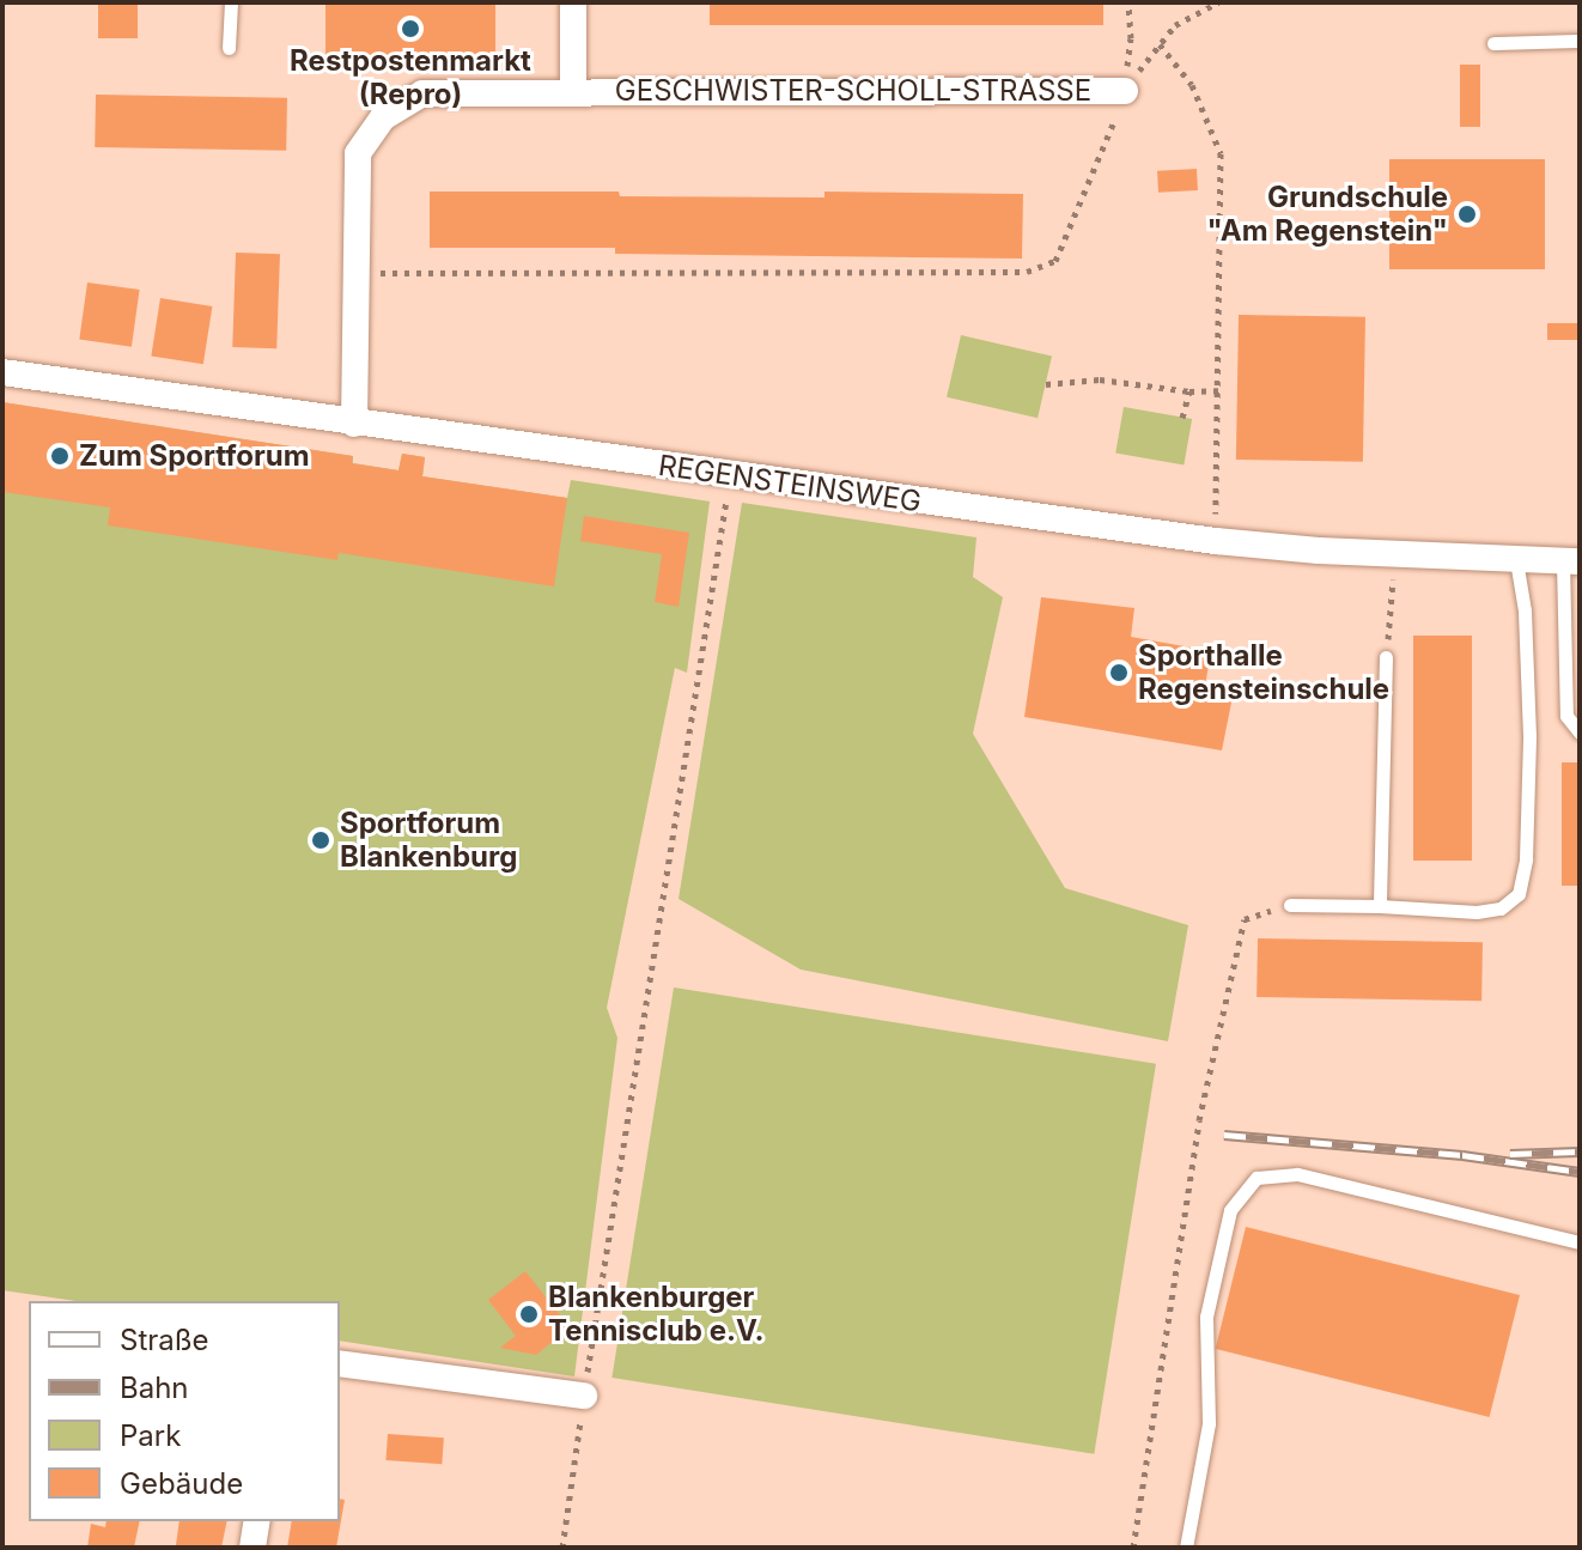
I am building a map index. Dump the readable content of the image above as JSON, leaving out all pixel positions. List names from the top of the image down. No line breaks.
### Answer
{"streets":{"street":["GESCHWISTER-SCHOLL-STRASSE","REGENSTEINSWEG"]},"crossings":[["GESCHWISTER-SCHOLL-STRASSE","REGENSTEINSWEG"]],"places":["Restpostenmarkt (Repro)","Grundschule \"Am Regenstein\"","Zum Sportforum","Sporthalle Regensteinschule","Sportforum Blankenburg","Blankenburger Tennisclub e.V."],"legend":["Straße","Bahn","Park","Gebäude"]}
